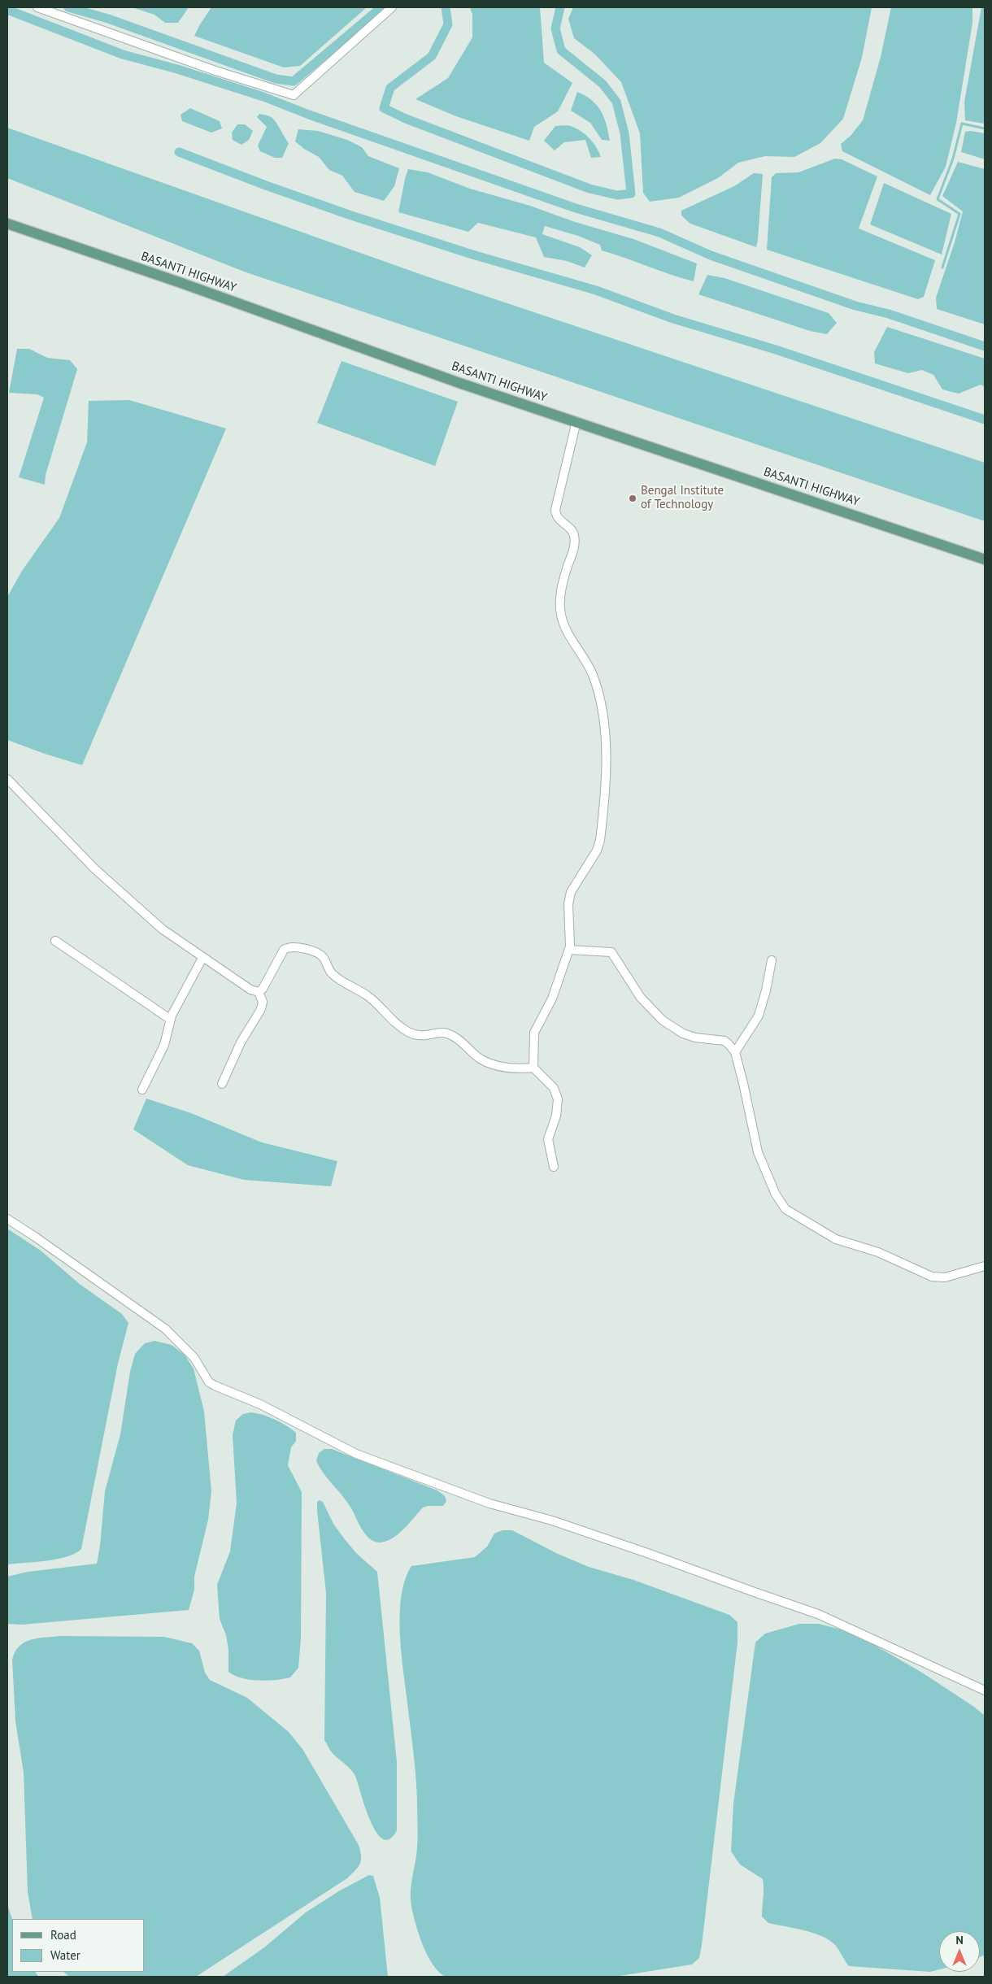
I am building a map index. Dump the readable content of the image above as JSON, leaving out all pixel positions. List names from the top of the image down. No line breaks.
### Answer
{"streets":{"main road":["BASANTI HIGHWAY"]},"places":["Bengal Institute of Technology"],"legend":["Road","Water"],"north":"top"}
